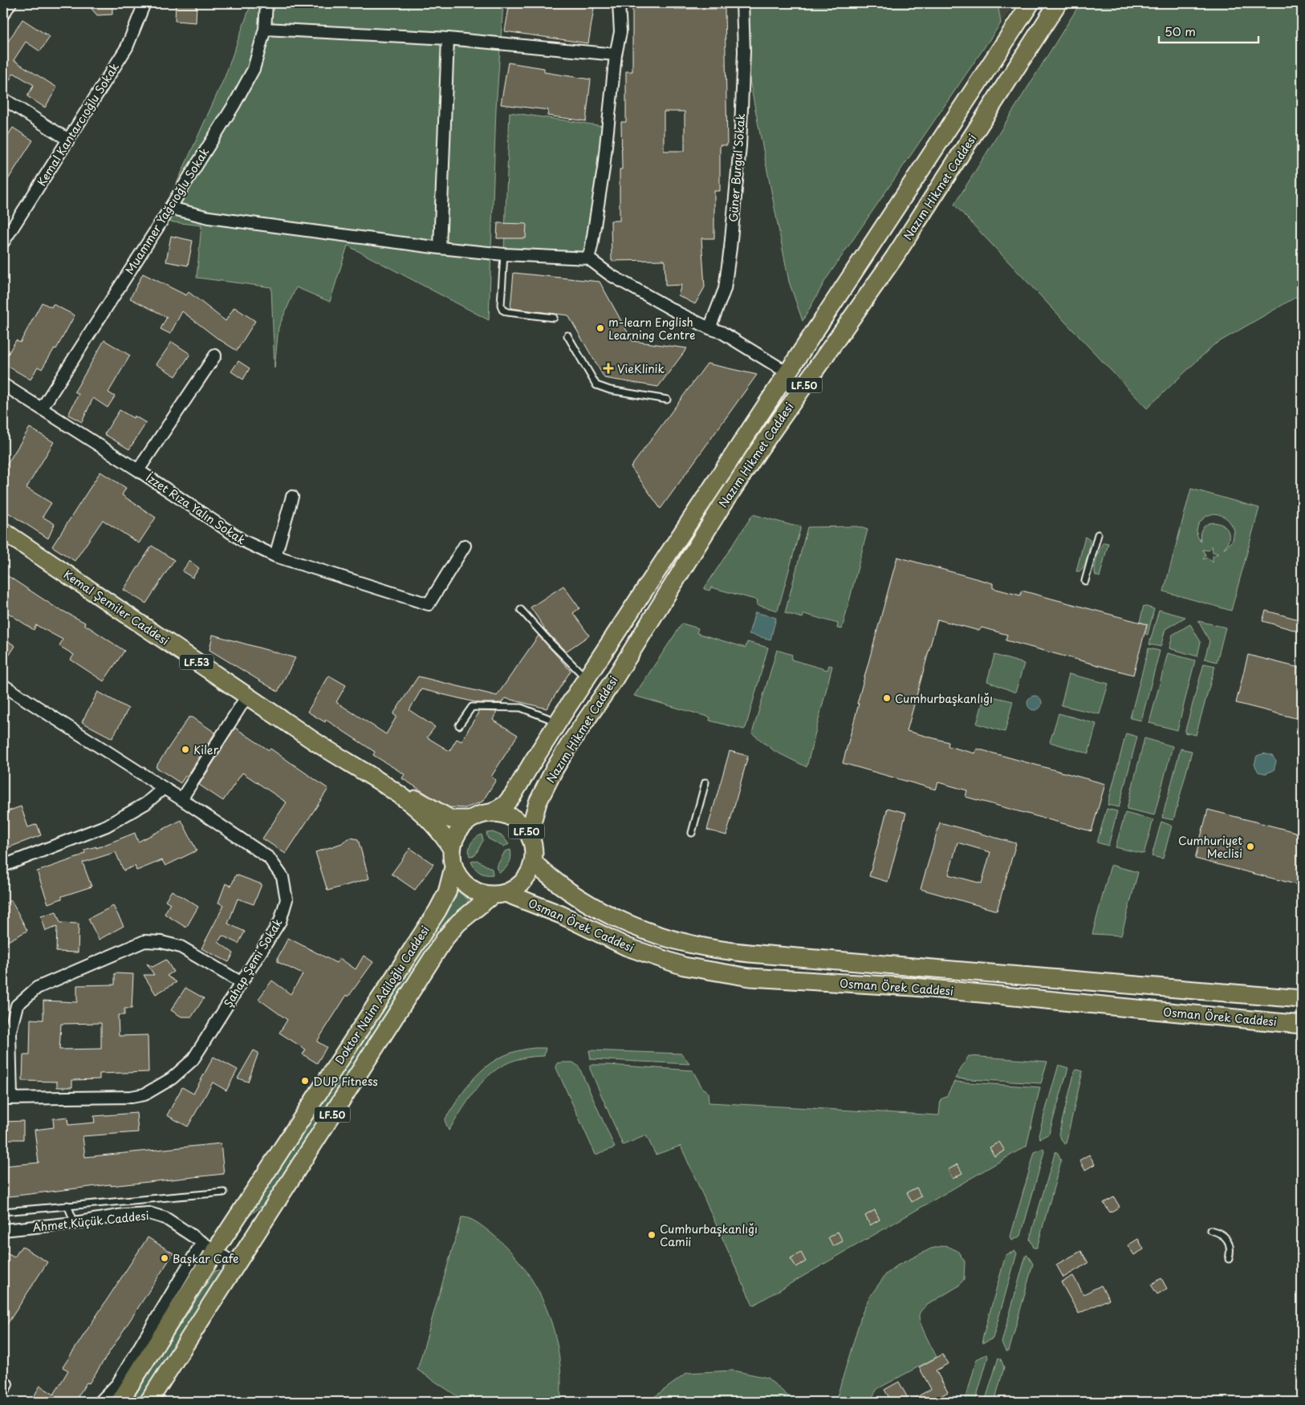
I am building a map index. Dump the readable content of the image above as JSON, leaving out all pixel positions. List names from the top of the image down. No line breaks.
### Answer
{"streets":{"main road":["Nazım Hikmet Caddesi","LF.50","Kemal Şemiler Caddesi","LF.53","Osman Örek Caddesi","Doktor Naim Adiloğlu Caddesi"],"street":["Kemal Kantarcıoğlu Sokak","Güner Burgul Sokak","Muammer Yağcıoğlu Sokak","İzzet Rıza Yalın Sokak","Şahap Şemi Sokak","Ahmet Küçük Caddesi"]},"crossings":[["Nazım Hikmet Caddesi","LF.50"],["Nazım Hikmet Caddesi","Kemal Şemiler Caddesi"],["Nazım Hikmet Caddesi","Osman Örek Caddesi"],["Nazım Hikmet Caddesi","Doktor Naim Adiloğlu Caddesi"],["Muammer Yağcıoğlu Sokak","İzzet Rıza Yalın Sokak"],["LF.50","Kemal Şemiler Caddesi"],["LF.50","Osman Örek Caddesi"],["LF.50","Doktor Naim Adiloğlu Caddesi"],["Kemal Şemiler Caddesi","Osman Örek Caddesi"],["Kemal Şemiler Caddesi","Doktor Naim Adiloğlu Caddesi"],["Osman Örek Caddesi","Doktor Naim Adiloğlu Caddesi"],["Doktor Naim Adiloğlu Caddesi","Ahmet Küçük Caddesi"]],"places":{"other":["m-learn English Learning Centre","Cumhurbaşkanlığı","Kiler","Cumhuriyet Meclisi","DUP Fitness","Cumhurbaşkanlığı Camii","Başkar Cafe"],"health":["VieKlinik"]},"scale_bar":"50 m"}
